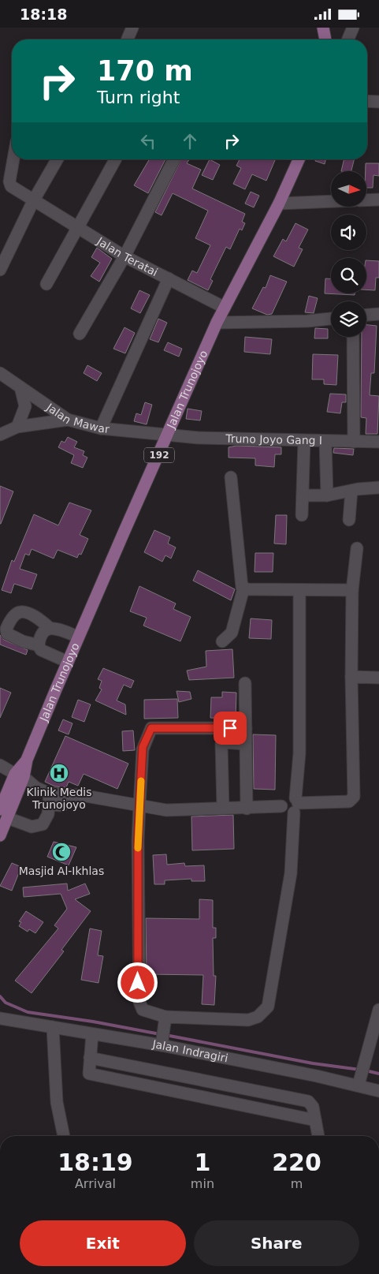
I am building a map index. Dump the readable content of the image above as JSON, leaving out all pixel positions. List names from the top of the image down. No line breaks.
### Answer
{"streets":{"main road":["Jalan Trunojoyo","192"],"street":["Jalan Teratai","Jalan Mawar","Truno Joyo Gang I","Jalan Indragiri"]},"crossings":[["Jalan Teratai","Jalan Trunojoyo"],["Jalan Trunojoyo","Jalan Mawar"],["Jalan Trunojoyo","Truno Joyo Gang I"],["Jalan Mawar","Truno Joyo Gang I"]],"places":{"hospital":["Klinik Medis Trunojoyo"],"mosque":["Masjid Al-Ikhlas"]},"north":"right","page":{"status":"18:18","turn":["170 m","Turn right"],"eta":["18:19","Arrival","1","min","220","m"],"buttons":["Exit","Share"]}}
